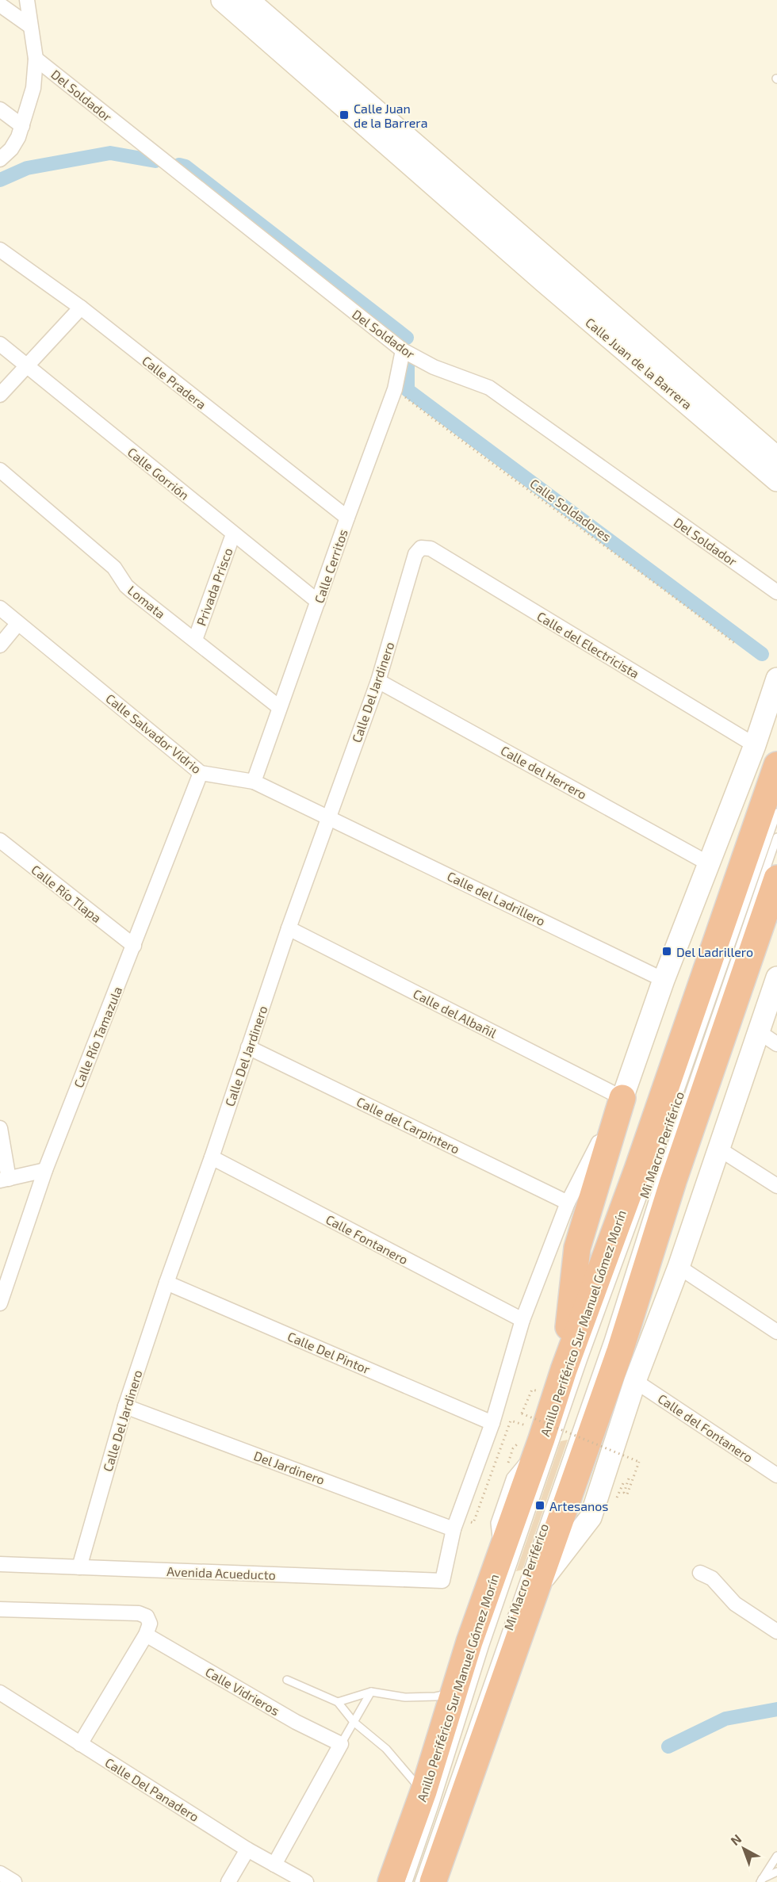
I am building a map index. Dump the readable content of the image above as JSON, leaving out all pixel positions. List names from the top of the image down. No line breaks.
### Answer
{"streets":{"highway":["Anillo Periférico Sur Manuel Gómez Morín"],"main road":["Calle Juan de la Barrera"],"street":["Del Soldador","Calle Pradera","Calle Gorrión","Calle Cerritos","Privada Prisco","Lomata","Calle del Electricista","Calle Del Jardinero","Calle Salvador Vidrio","Calle del Herrero","Calle Río Tlapa","Calle del Ladrillero","Calle del Albañil","Calle Río Tamazula","Calle del Carpintero","Calle Fontanero","Calle Del Pintor","Calle del Fontanero","Del Jardinero","Avenida Acueducto","Calle Vidrieros","Calle Del Panadero"],"lane":["Mi Macro Periférico"],"path":["Calle Soldadores"]},"crossings":[["Del Soldador","Calle Cerritos"],["Calle Pradera","Calle Cerritos"],["Calle Gorrión","Calle Cerritos"],["Calle Gorrión","Privada Prisco"],["Calle Soldadores","Calle Cerritos"],["Calle Cerritos","Lomata"],["Calle Cerritos","Calle Salvador Vidrio"],["Privada Prisco","Lomata"],["Calle del Electricista","Calle Del Jardinero"],["Calle Del Jardinero","Calle Salvador Vidrio"],["Calle Del Jardinero","Calle del Herrero"],["Calle Del Jardinero","Calle del Ladrillero"],["Calle Del Jardinero","Calle del Albañil"],["Calle Del Jardinero","Calle del Carpintero"],["Calle Del Jardinero","Calle Fontanero"],["Calle Del Jardinero","Calle Del Pintor"],["Calle Del Jardinero","Del Jardinero"],["Calle Del Jardinero","Avenida Acueducto"],["Calle Salvador Vidrio","Calle del Ladrillero"],["Calle Salvador Vidrio","Calle Río Tamazula"],["Calle Río Tlapa","Calle Río Tamazula"],["Mi Macro Periférico","Anillo Periférico Sur Manuel Gómez Morín"],["Del Jardinero","Avenida Acueducto"]],"places":{"transit":["Calle Juan de la Barrera","Del Ladrillero","Artesanos"]},"north":"top left"}
